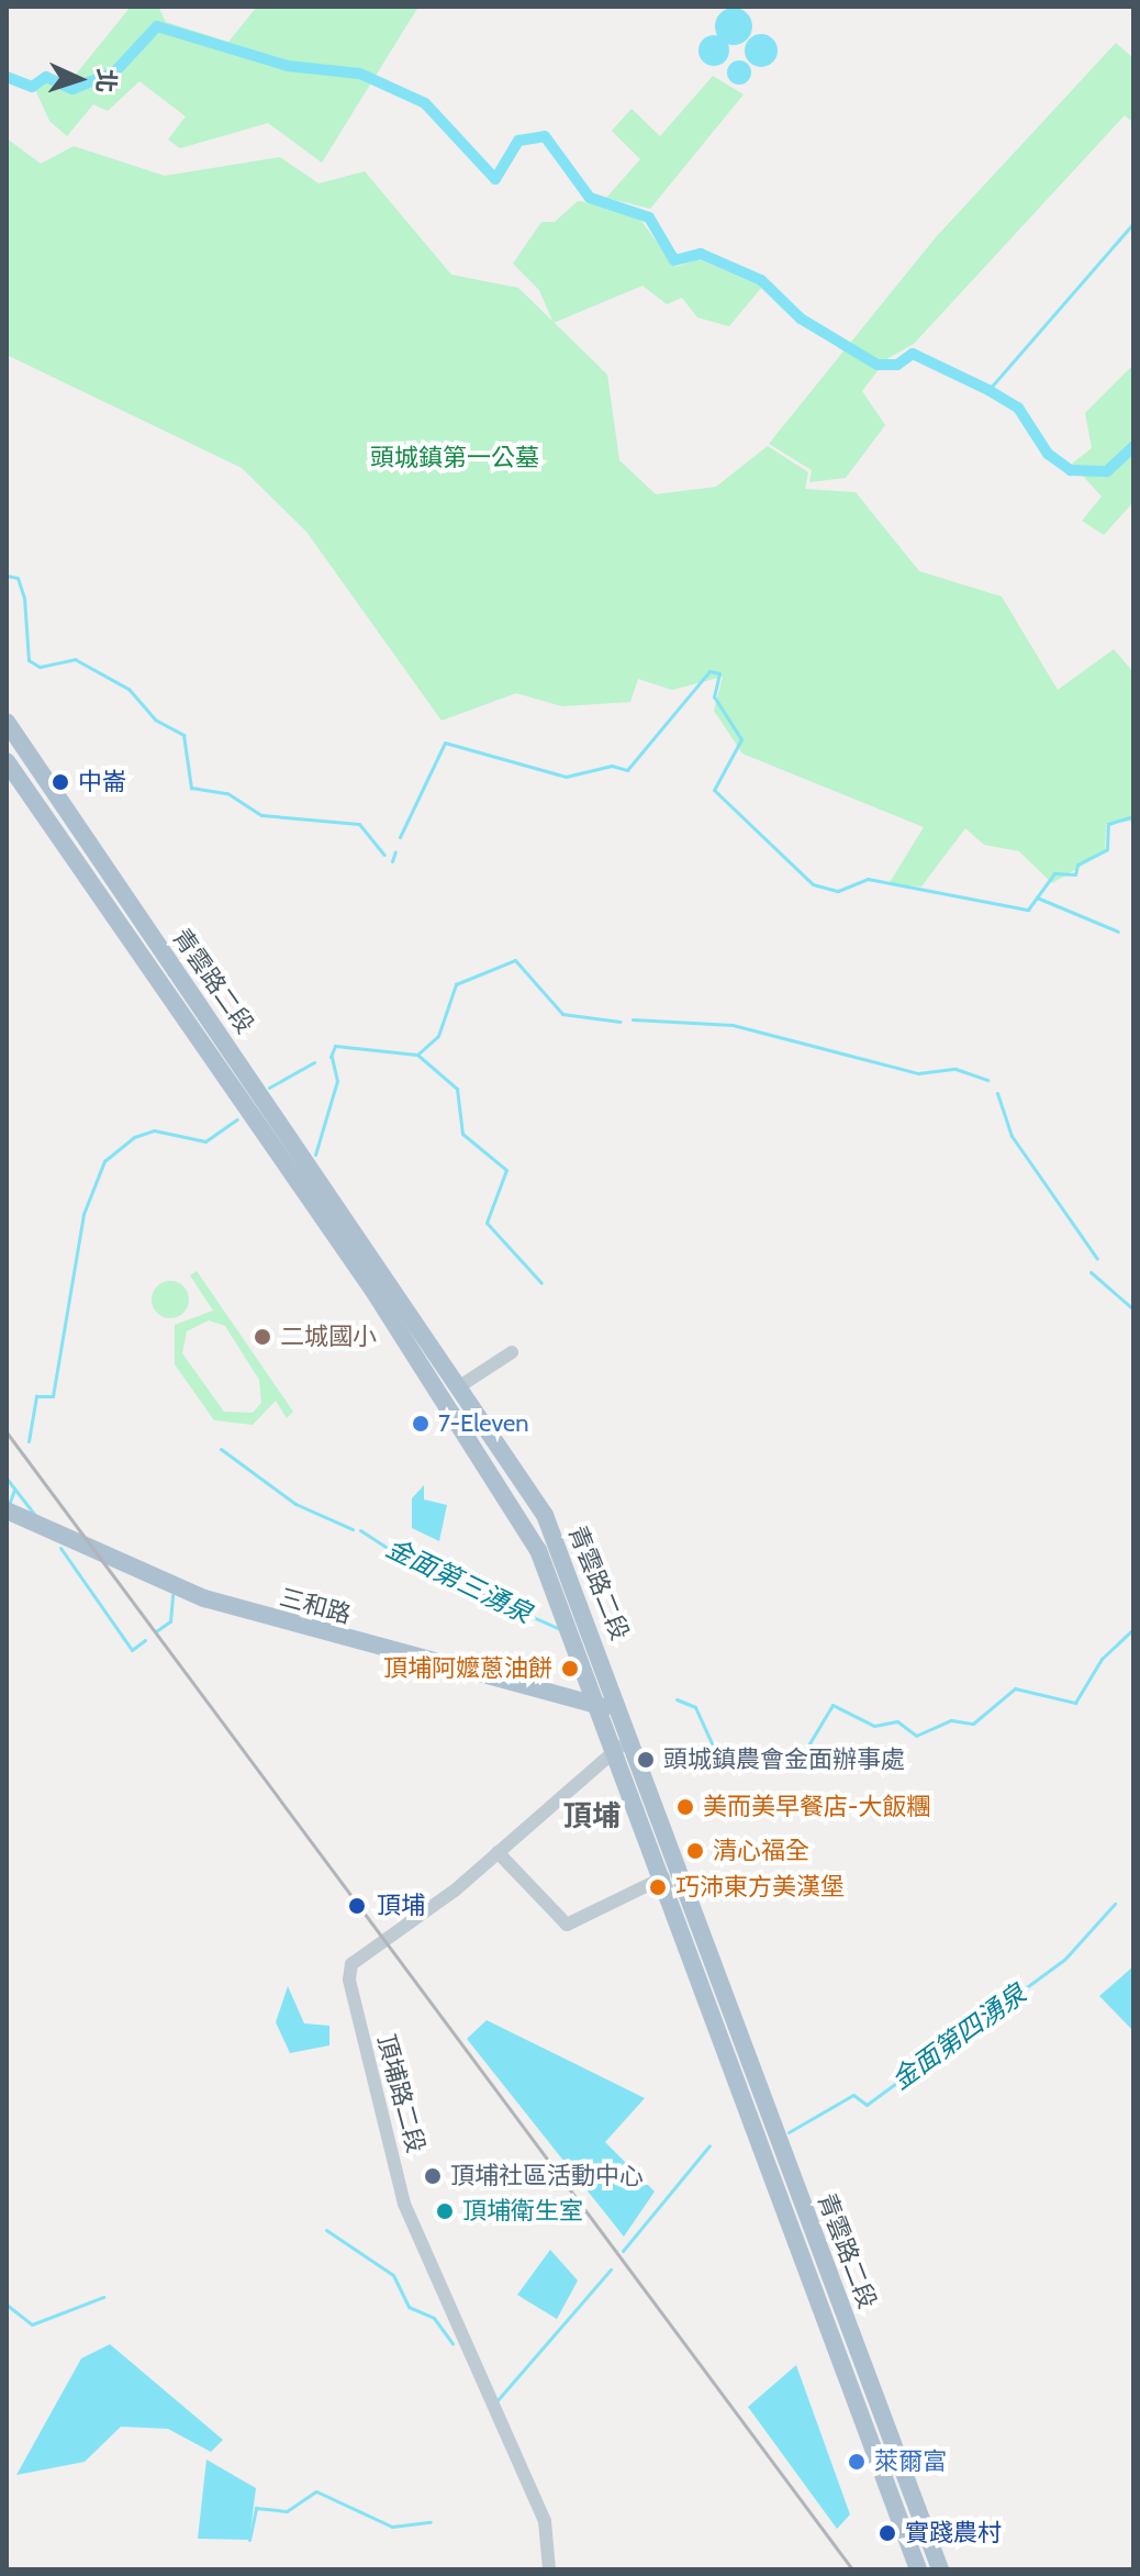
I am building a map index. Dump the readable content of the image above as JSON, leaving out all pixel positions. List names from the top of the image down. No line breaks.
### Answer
{"streets":{"main road":["青雲路二段","三和路"],"street":["頂埔路二段"]},"crossings":[["青雲路二段","三和路"],["青雲路二段","頂埔路二段"]],"districts":["頂埔"],"water":["金面第三湧泉","金面第四湧泉"],"parks":["頭城鎮第一公墓"],"places":["中崙","二城國小","7-Eleven","頂埔阿嬤蔥油餅","頭城鎮農會金面辦事處","美而美早餐店-大飯糰","清心福全","巧沛東方美漢堡","頂埔","頂埔社區活動中心","頂埔衛生室","萊爾富","實踐農村"],"north":"right"}
